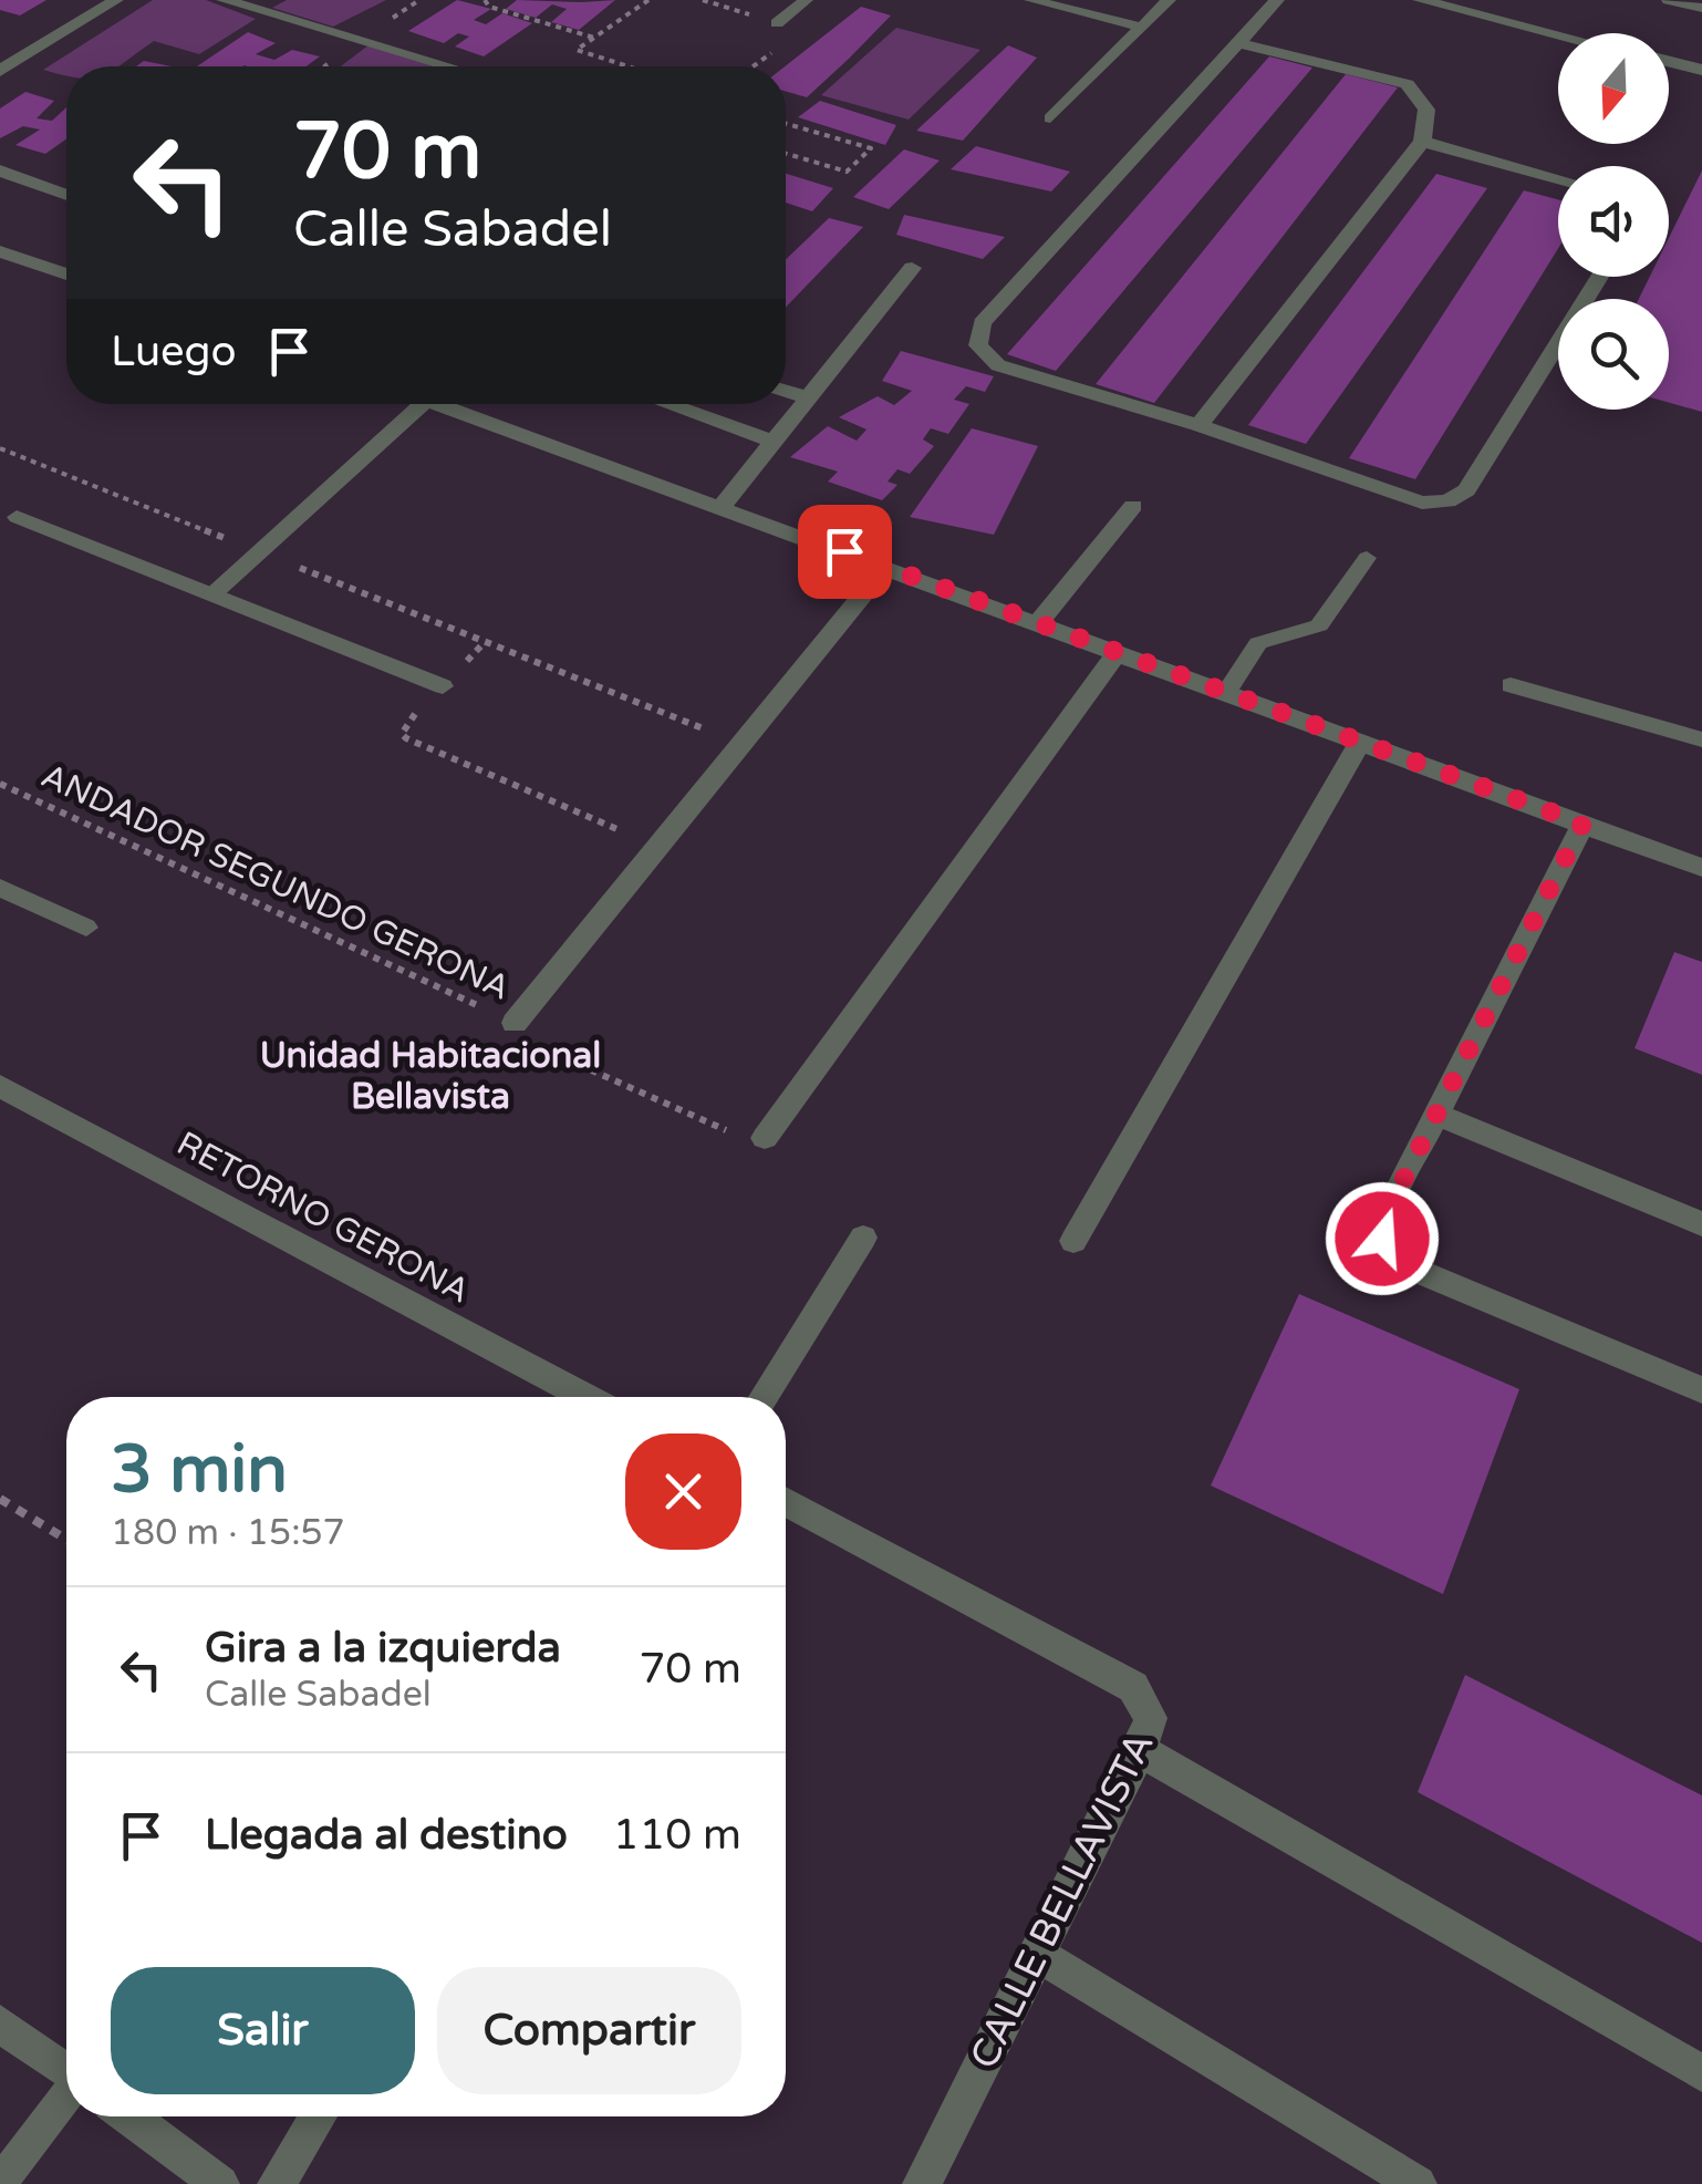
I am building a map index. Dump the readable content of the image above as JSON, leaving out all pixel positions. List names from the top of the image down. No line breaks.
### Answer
{"streets":{"street":["RETORNO GERONA","CALLE BELLAVISTA"],"path":["ANDADOR SEGUNDO GERONA"]},"districts":["Unidad Habitacional Bellavista"],"north":"bottom","page":{"turn":["70 m","Calle Sabadel"],"then":"Luego","heading":["3 min","180 m · 15:57"],"list":[{"name":"Gira a la izquierda","note":"Calle Sabadel","value":"70 m"},{"name":"Llegada al destino","value":"110 m"}],"buttons":["Salir","Compartir"]}}
